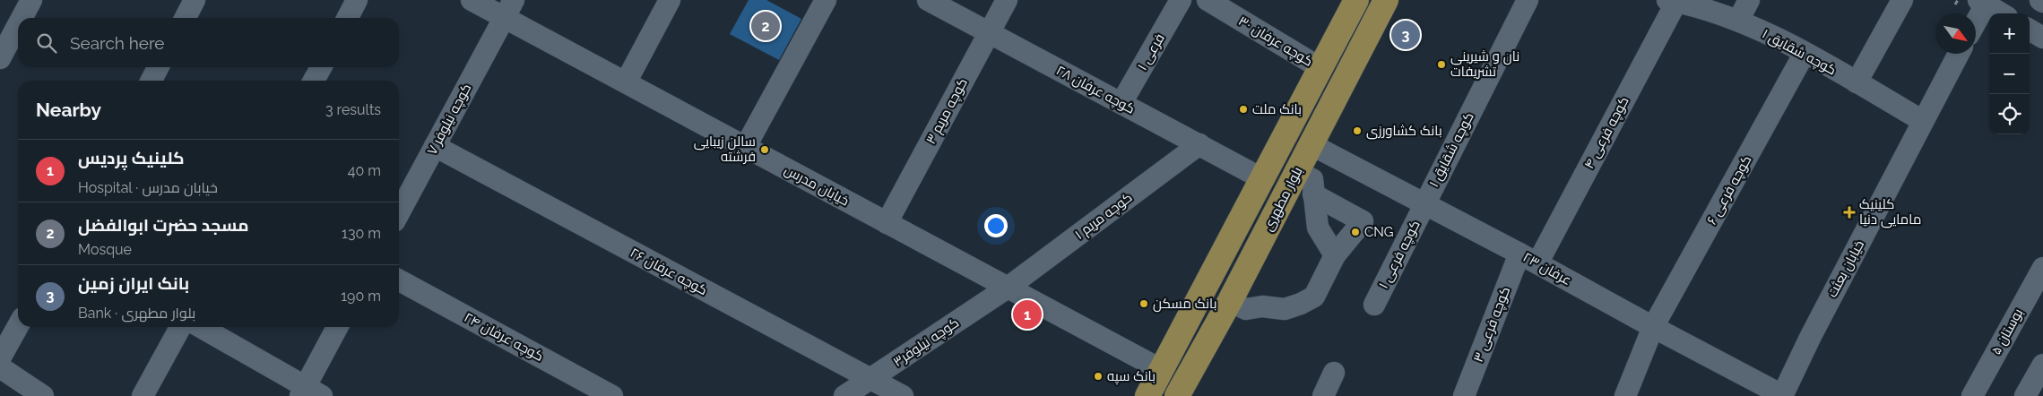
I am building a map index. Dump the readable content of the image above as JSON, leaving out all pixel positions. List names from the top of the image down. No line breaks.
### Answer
{"streets":{"main road":["بلوار مطهری"],"street":["کوچه عرفان ۳۰","فرعی ۱","کوچه شقایق ۱","کوچه عرفان ۲۸","کوچه مریم ۳","کوچه نیلوفر ۷","کوچه فرعی ۴","خیابان مدرس","کوچه فرعی ۶","کوچه مریم ۱","کوچه فرعی ۱","عرفان ۲۳","خیابان بعثت","کوچه عرفان ۲۶","کوچه فرعی ۳","بوستان ۵","کوچه عرفان ۲۴","کوچه نیلوفر۳"]},"crossings":[["کوچه عرفان ۳۰","بلوار مطهری"],["فرعی ۱","کوچه عرفان ۲۸"],["کوچه شقایق ۱","کوچه فرعی ۴"],["کوچه شقایق ۱","کوچه فرعی ۶"],["کوچه شقایق ۱","کوچه فرعی ۱"],["کوچه شقایق ۱","عرفان ۲۳"],["کوچه شقایق ۱","خیابان بعثت"],["کوچه عرفان ۲۸","کوچه مریم ۳"],["کوچه عرفان ۲۸","بلوار مطهری"],["کوچه عرفان ۲۸","کوچه مریم ۱"],["کوچه مریم ۳","خیابان مدرس"],["کوچه نیلوفر ۷","خیابان مدرس"],["کوچه نیلوفر ۷","کوچه عرفان ۲۶"],["کوچه فرعی ۴","عرفان ۲۳"],["کوچه فرعی ۴","کوچه فرعی ۳"],["خیابان مدرس","بلوار مطهری"],["خیابان مدرس","کوچه مریم ۱"],["خیابان مدرس","کوچه نیلوفر۳"],["کوچه فرعی ۶","عرفان ۲۳"],["بلوار مطهری","عرفان ۲۳"],["کوچه مریم ۱","کوچه نیلوفر۳"],["کوچه فرعی ۱","عرفان ۲۳"],["عرفان ۲۳","خیابان بعثت"],["عرفان ۲۳","کوچه فرعی ۳"],["کوچه عرفان ۲۶","کوچه نیلوفر۳"]],"places":{"other":["نان و شیرینی تشریفات","بانک ملت","بانک کشاورزی","سالن زیبایی فرشته","CNG","بانک مسکن","بانک سپه"],"health":["کلینیک مامایی دنیا"]},"north":"bottom right","page":{"pins":["2","3","1"],"map_buttons":["+","−"],"search":"Search here","heading":["Nearby","3 results"],"list":[{"mark":"1","name":"کلینیک پردیس","note":"Hospital · خیابان مدرس","value":"40 m"},{"mark":"2","name":"مسجد حضرت ابوالفضل","note":"Mosque","value":"130 m"},{"mark":"3","name":"بانک ایران زمین","note":"Bank · بلوار مطهری","value":"190 m"}]}}
